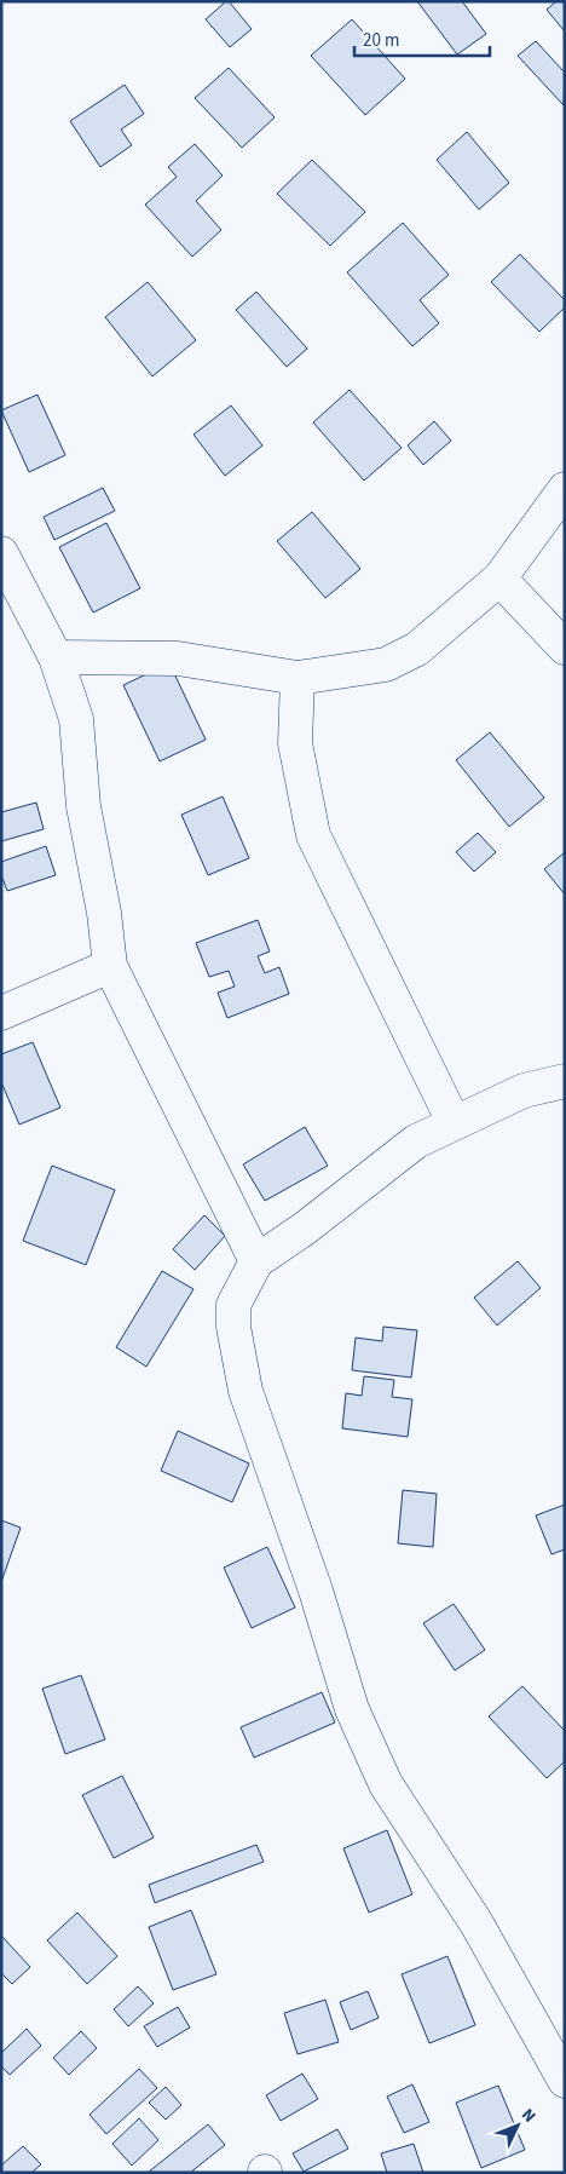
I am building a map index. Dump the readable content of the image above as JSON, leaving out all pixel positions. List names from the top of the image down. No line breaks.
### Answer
{"scale_bar":"20 m","north":"top right"}
